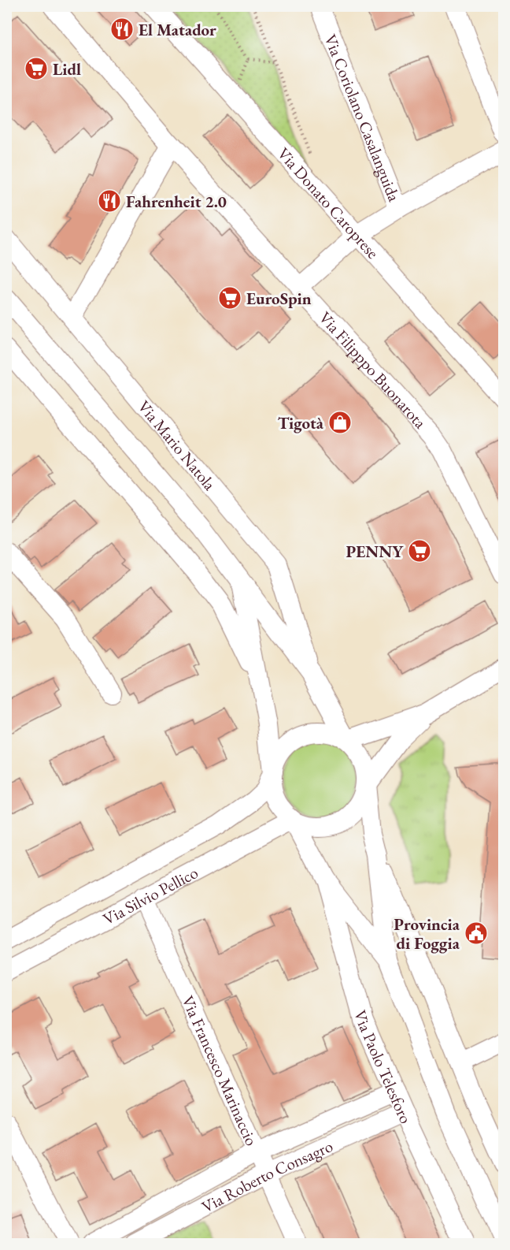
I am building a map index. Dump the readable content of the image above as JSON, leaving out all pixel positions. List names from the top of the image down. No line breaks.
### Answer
{"streets":{"street":["Via Coriolano Casalanguida","Via Donato Caroprese","Via Filipppo Buonarota","Via Mario Natola","Via Silvio Pellico","Via Paolo Telesforo","Via Francesco Marinaccio","Via Roberto Consagro"]},"crossings":[["Via Coriolano Casalanguida","Via Donato Caroprese"],["Via Coriolano Casalanguida","Via Filipppo Buonarota"],["Via Mario Natola","Via Silvio Pellico"],["Via Mario Natola","Via Paolo Telesforo"],["Via Silvio Pellico","Via Paolo Telesforo"],["Via Silvio Pellico","Via Francesco Marinaccio"],["Via Paolo Telesforo","Via Roberto Consagro"],["Via Francesco Marinaccio","Via Roberto Consagro"]],"places":{"restaurant":["El Matador","Fahrenheit 2.0"],"supermarket":["Lidl","EuroSpin","PENNY"],"shop":["Tigotà"],"public building":["Provincia di Foggia"]}}
